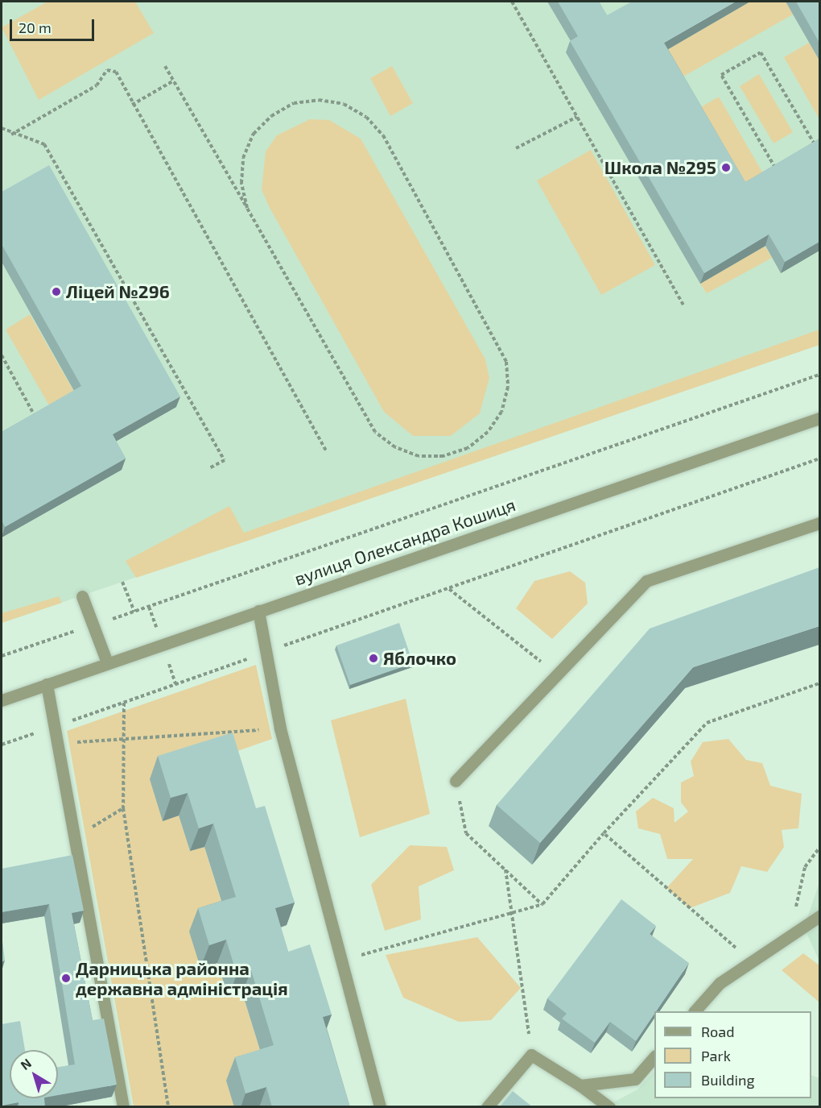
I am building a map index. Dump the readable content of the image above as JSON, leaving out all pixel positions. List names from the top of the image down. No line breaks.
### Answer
{"streets":{"street":["вулиця Олександра Кошиця"]},"places":["Школа №295","Ліцей №296","Яблочко","Дарницька районна державна адміністрація"],"legend":["Road","Park","Building"],"scale_bar":"20 m","north":"top left"}
